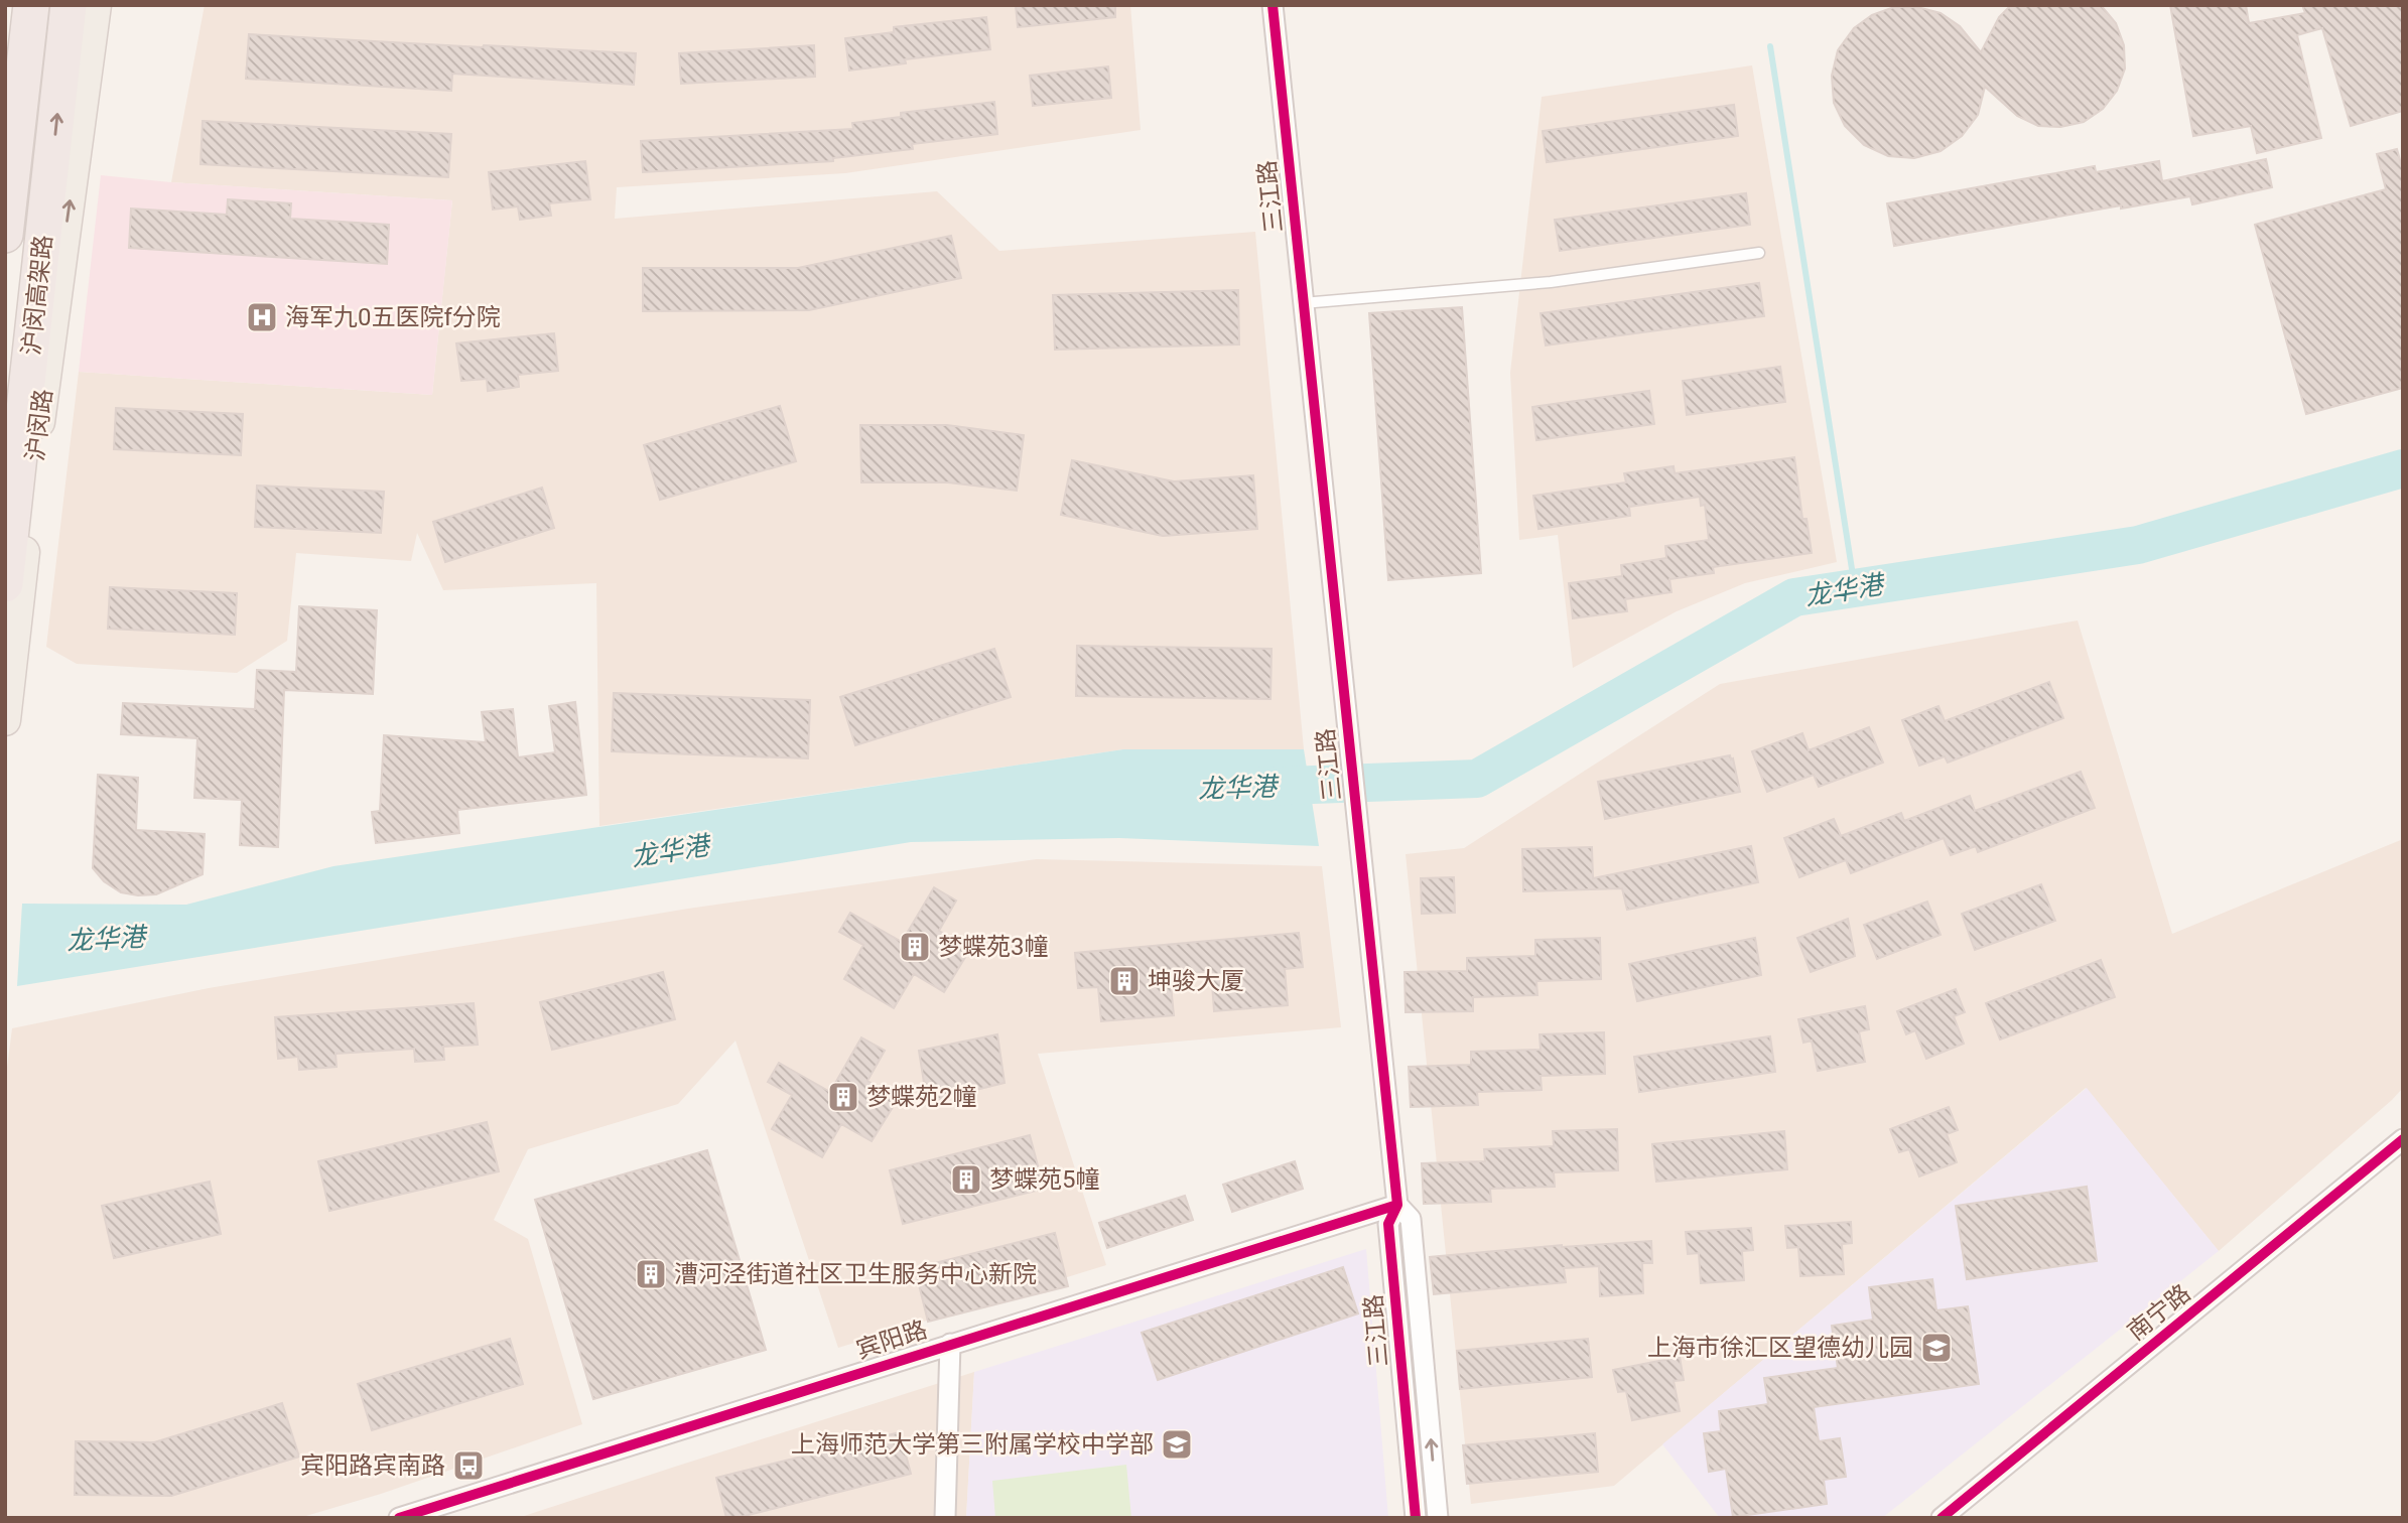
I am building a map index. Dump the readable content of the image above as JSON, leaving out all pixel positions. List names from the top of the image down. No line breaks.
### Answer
{"streets":{"highway":["沪闵高架路"],"main road":["沪闵路"],"street":["三江路","南宁路","宾阳路"]},"crossings":[["三江路","宾阳路"]],"one_way":["沪闵路"],"water":["龙华港"],"places":{"hospital":["海军九0五医院f分院"],"building":["梦蝶苑3幢","坤骏大厦","梦蝶苑2幢","梦蝶苑5幢","漕河泾街道社区卫生服务中心新院"],"school or university":["上海市徐汇区望德幼儿园","上海师范大学第三附属学校中学部"],"bus stop":["宾阳路宾南路"]}}
